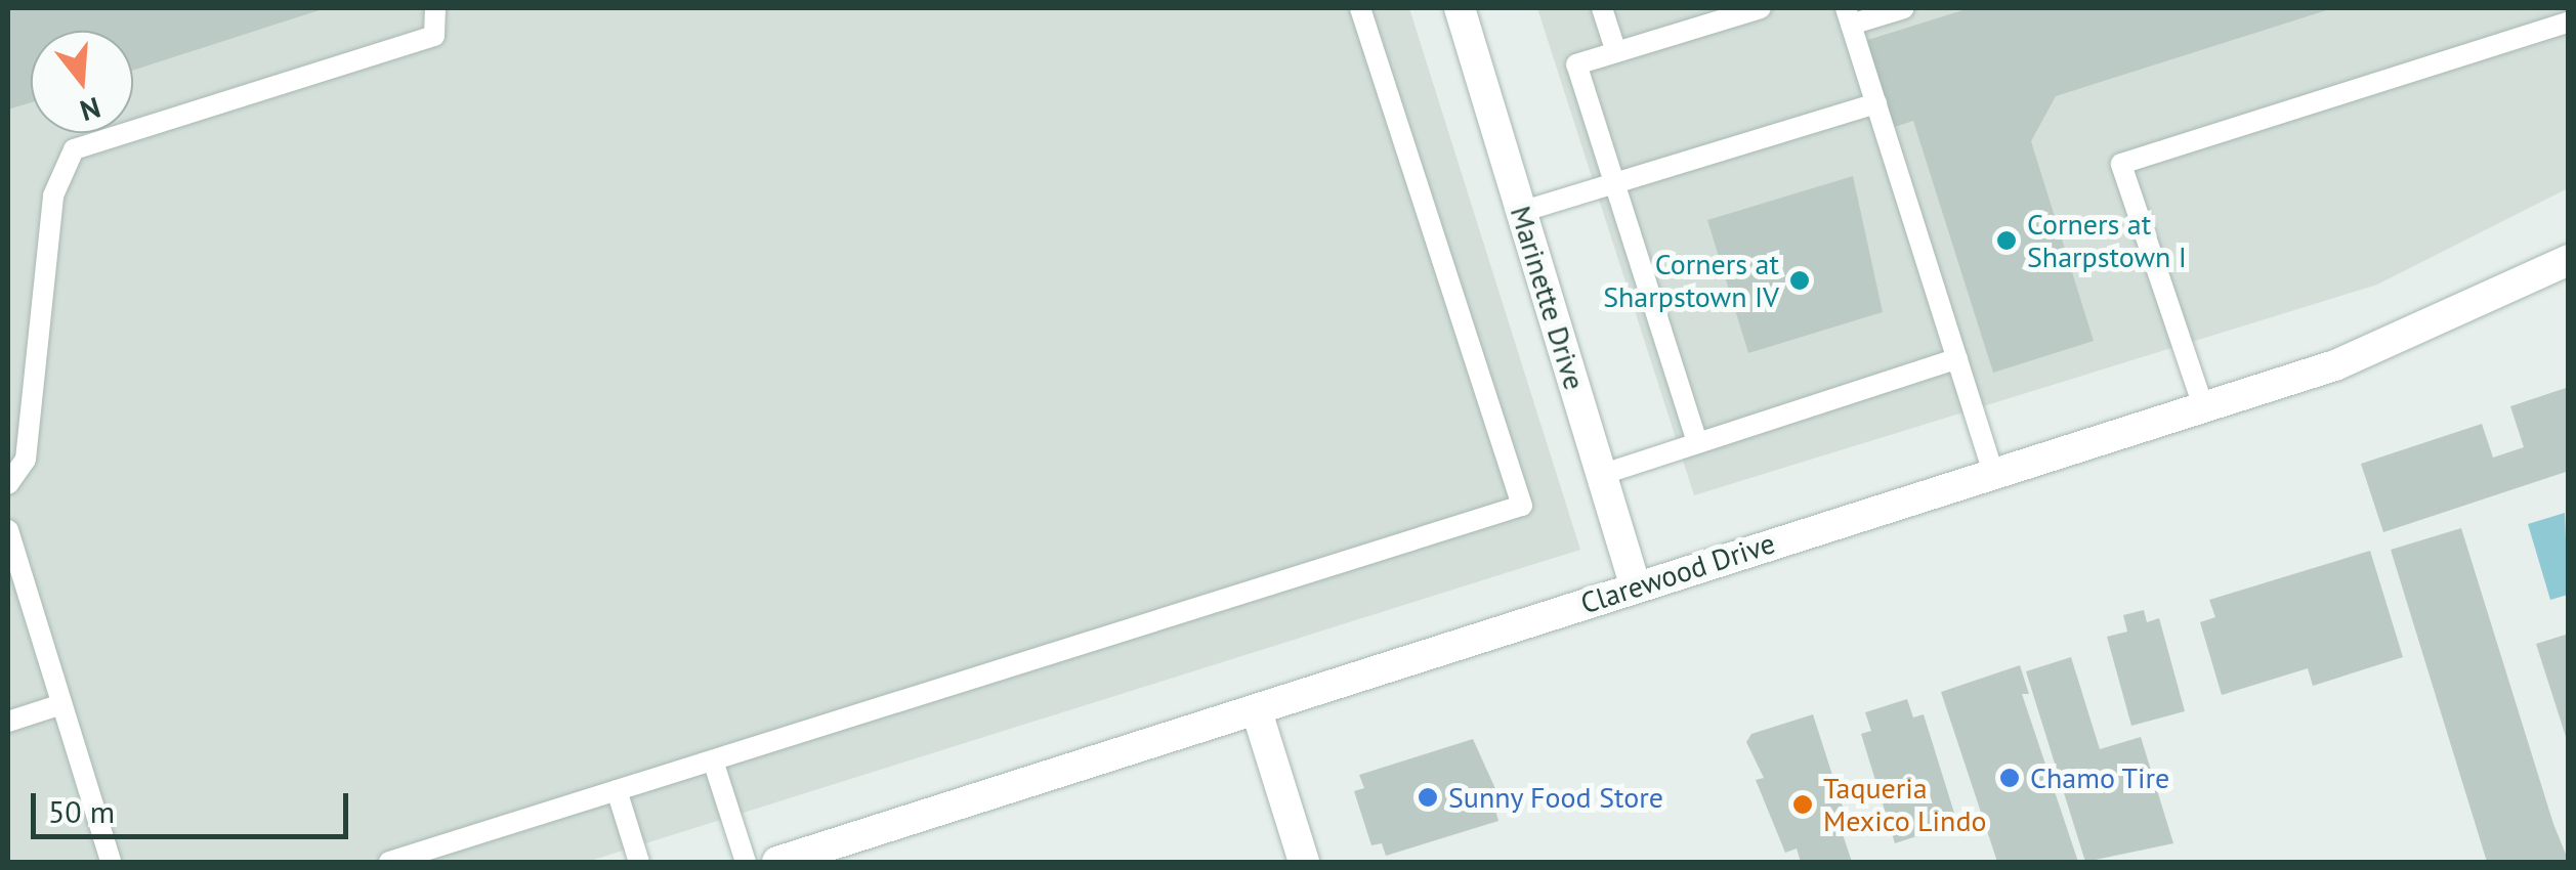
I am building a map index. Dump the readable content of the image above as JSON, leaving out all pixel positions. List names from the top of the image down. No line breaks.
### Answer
{"streets":{"street":["Marinette Drive","Clarewood Drive"]},"crossings":[["Marinette Drive","Clarewood Drive"]],"places":["Corners at Sharpstown I","Corners at Sharpstown IV","Chamo Tire","Sunny Food Store","Taqueria Mexico Lindo"],"scale_bar":"50 m","north":"bottom"}
